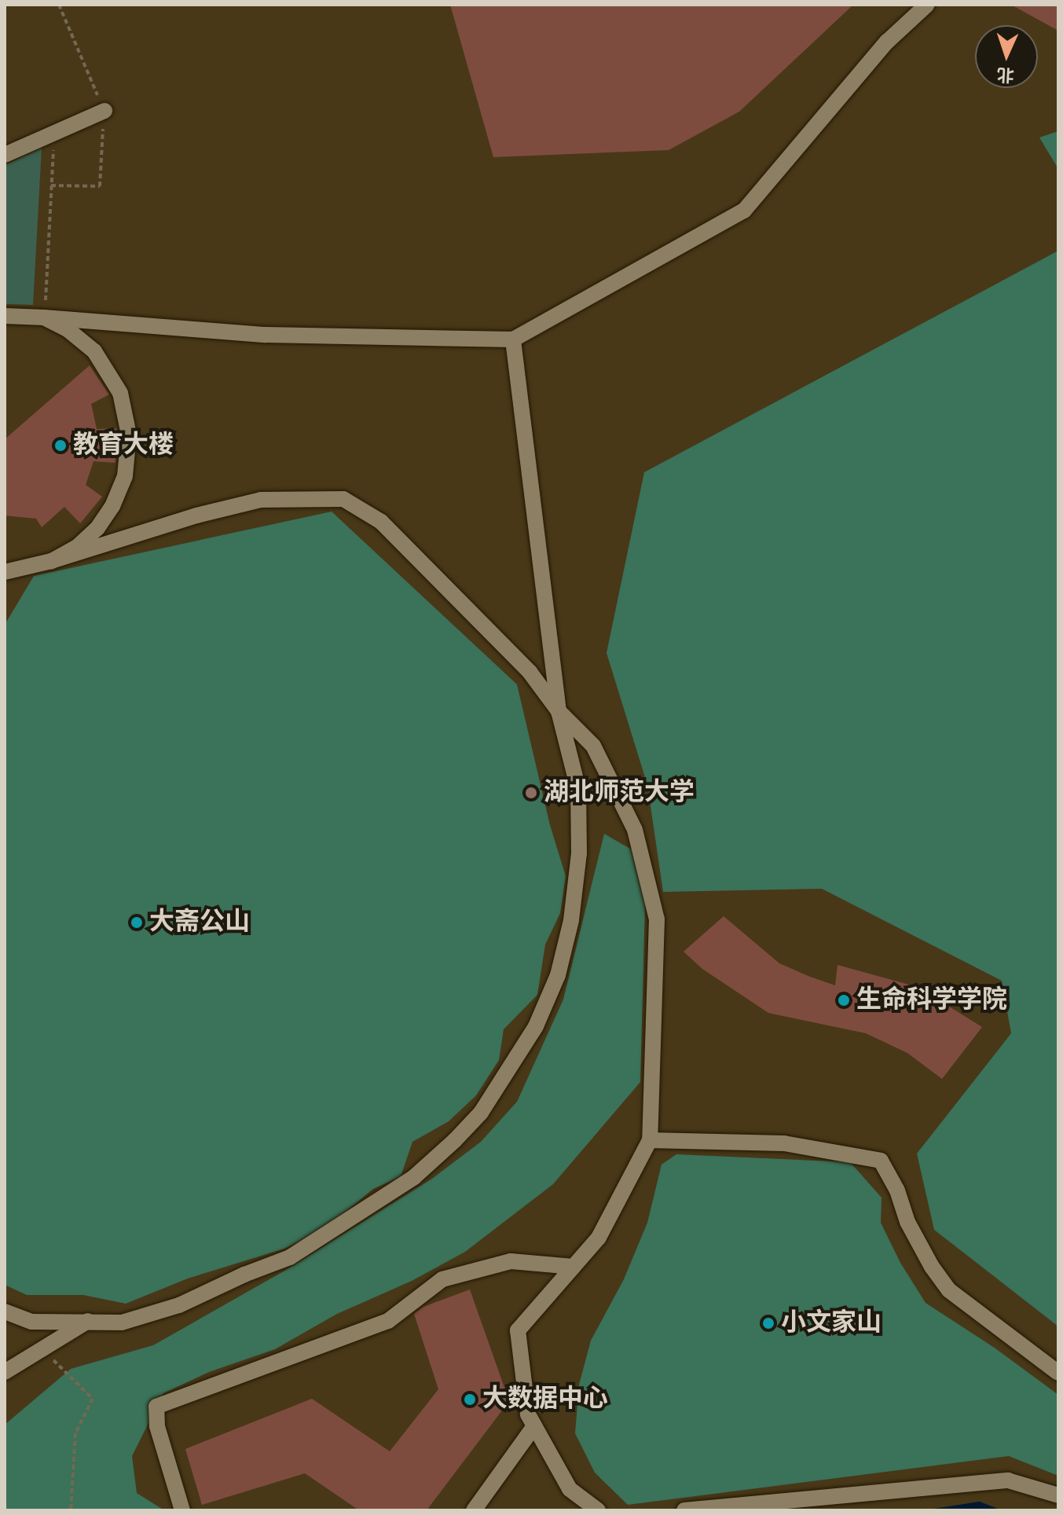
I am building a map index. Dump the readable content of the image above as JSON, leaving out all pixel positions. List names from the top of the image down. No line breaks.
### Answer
{"places":["教育大楼","湖北师范大学","大斋公山","生命科学学院","小文家山","大数据中心"],"north":"bottom"}
